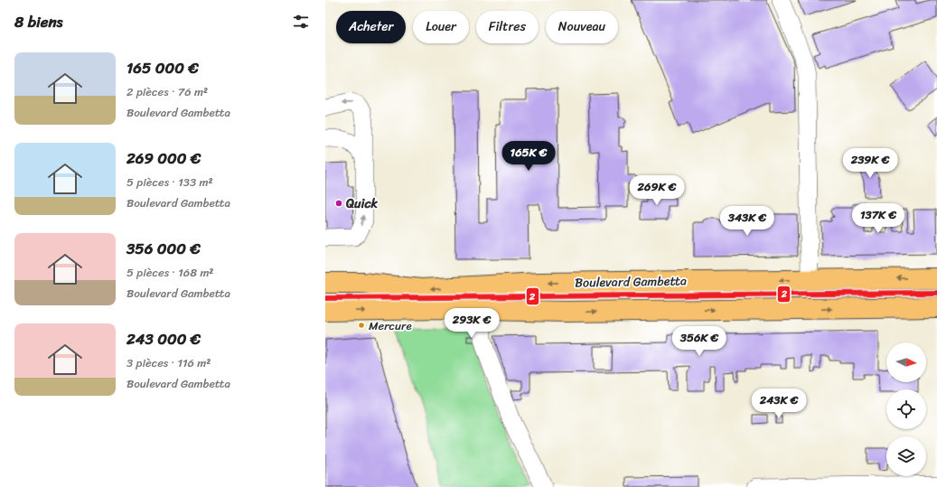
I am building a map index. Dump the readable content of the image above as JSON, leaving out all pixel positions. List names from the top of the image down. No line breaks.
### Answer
{"streets":{"main road":["Boulevard Gambetta"]},"places":["Quick","Mercure"],"lines":["metro line 2"],"north":"right","page":{"heading":"8 biens","chip":["Acheter","Louer","Filtres","Nouveau"],"list":[{"name":"165 000 €","note":"2 pièces · 76 m² · Boulevard Gambetta"},{"name":"269 000 €","note":"5 pièces · 133 m² · Boulevard Gambetta"},{"name":"356 000 €","note":"5 pièces · 168 m² · Boulevard Gambetta"},{"name":"243 000 €","note":"3 pièces · 116 m² · Boulevard Gambetta"}],"price":["165K €","239K €","269K €","137K €","343K €","293K €","356K €","243K €"]}}
